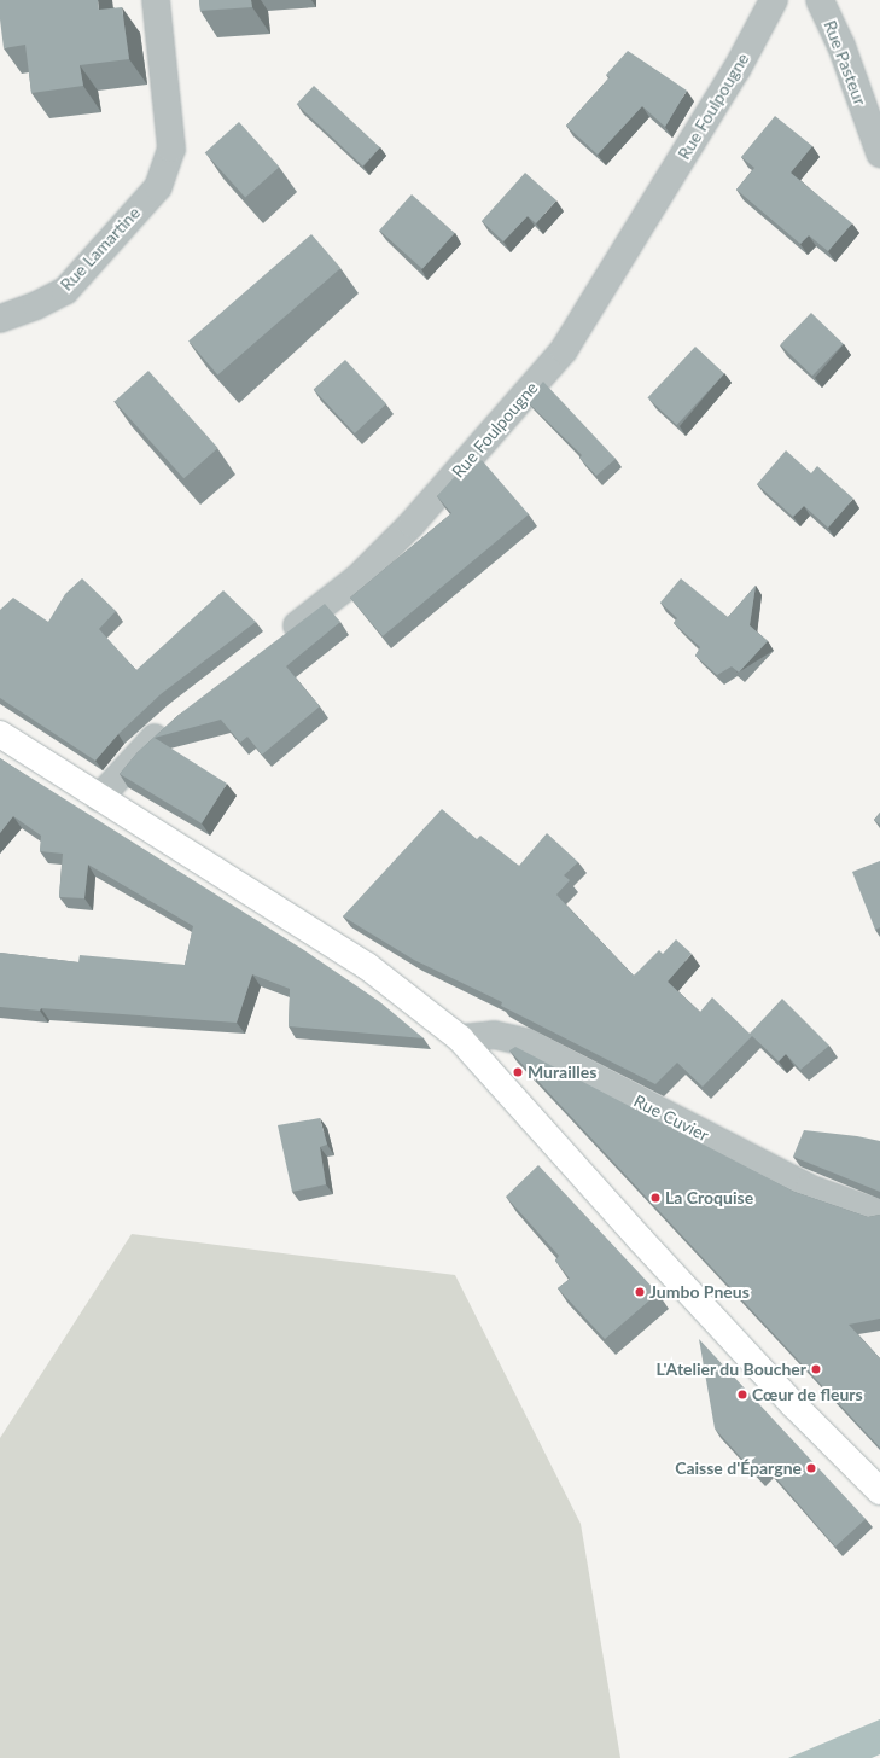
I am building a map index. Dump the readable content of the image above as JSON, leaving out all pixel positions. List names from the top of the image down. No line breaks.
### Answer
{"streets":{"street":["Rue Pasteur","Rue Foulpougne","Rue Lamartine","Rue Cuvier"]},"places":["Murailles","La Croquise","Jumbo Pneus","L'Atelier du Boucher","Cœur de fleurs","Caisse d'Épargne"]}
